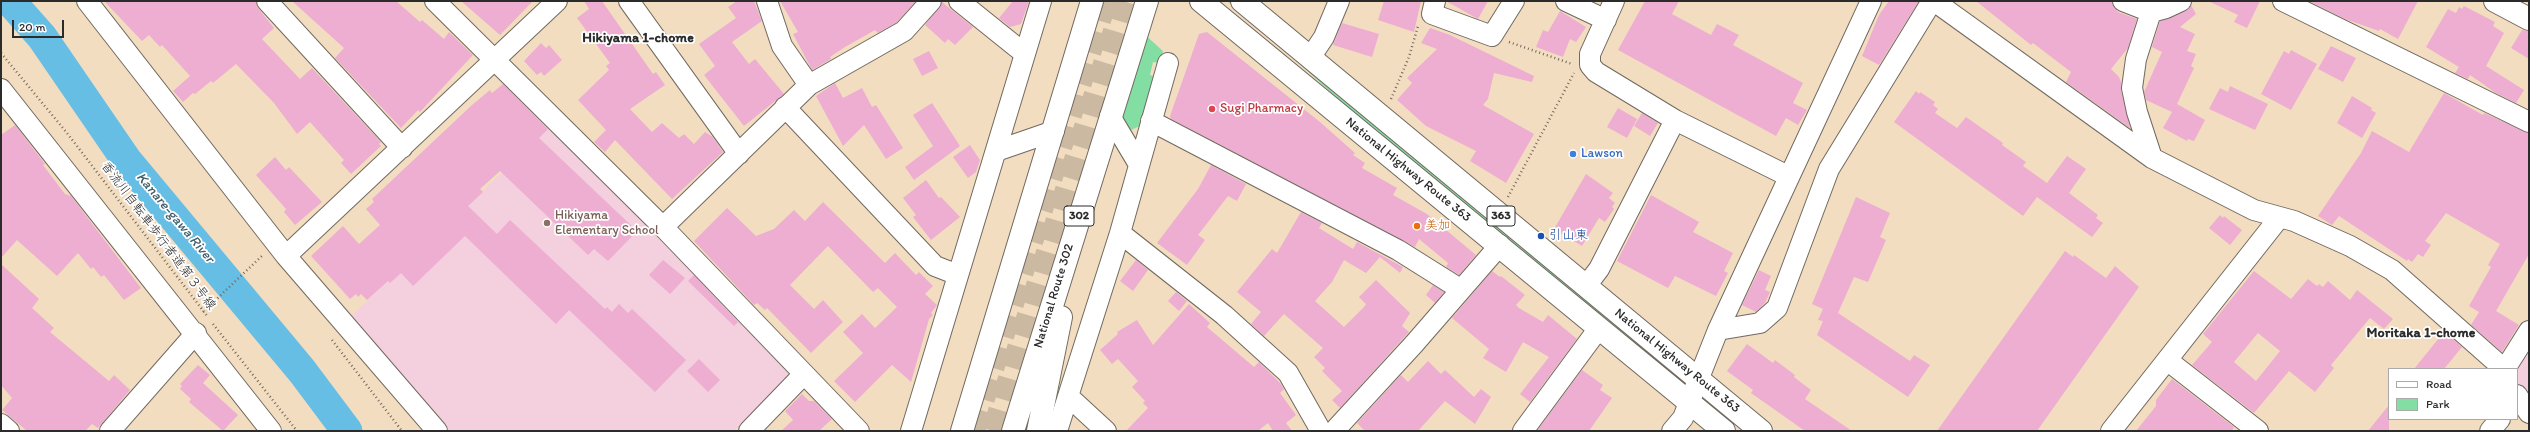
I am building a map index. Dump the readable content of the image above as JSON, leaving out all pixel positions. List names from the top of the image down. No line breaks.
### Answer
{"streets":{"main road":["National Highway Route 363","302","363","National Route 302"],"path":["香流川自転車歩行者道第３号線"]},"districts":["Hikiyama 1-chome","Moritaka 1-chome"],"water":["Kanare-gawa River"],"places":["Sugi Pharmacy","Lawson","Hikiyama Elementary School","美加","引山東"],"legend":["Road","Park"],"scale_bar":"20 m"}
